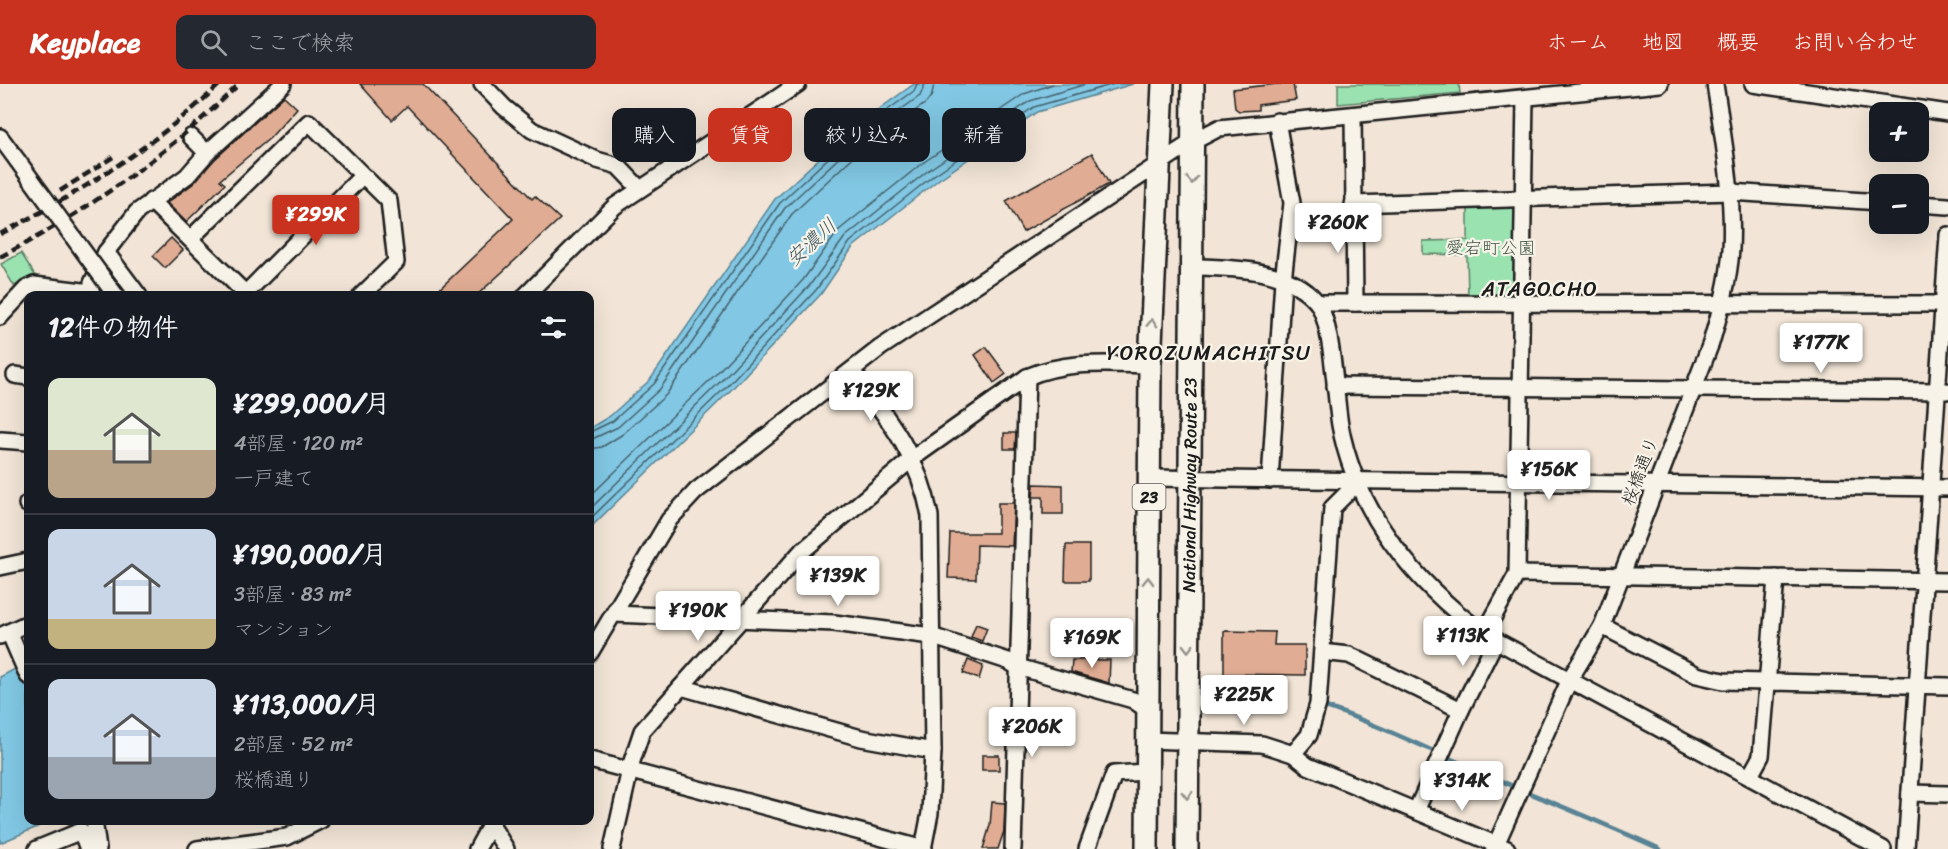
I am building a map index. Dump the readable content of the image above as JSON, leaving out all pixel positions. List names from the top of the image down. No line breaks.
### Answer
{"streets":{"highway":["National Highway Route 23","23"],"street":["桜橋通り"]},"districts":["ATAGOCHO","YOROZUMACHITSU"],"water":["安濃川"],"parks":["愛宕町公園"],"page":{"header":"Keyplace","search":"ここで検索","nav":["ホーム","地図","概要","お問い合わせ"],"map_buttons":["+","−"],"chip":["購入","賃貸","絞り込み","新着"],"price":["¥299K","¥260K","¥177K","¥129K","¥156K","¥139K","¥190K","¥113K","¥169K","¥225K","¥206K","¥314K"],"heading":"12件の物件","list":[{"name":"¥299,000/月","note":"4部屋 · 120 m² · 一戸建て"},{"name":"¥190,000/月","note":"3部屋 · 83 m² · マンション"},{"name":"¥113,000/月","note":"2部屋 · 52 m² · 桜橋通り"}]}}
